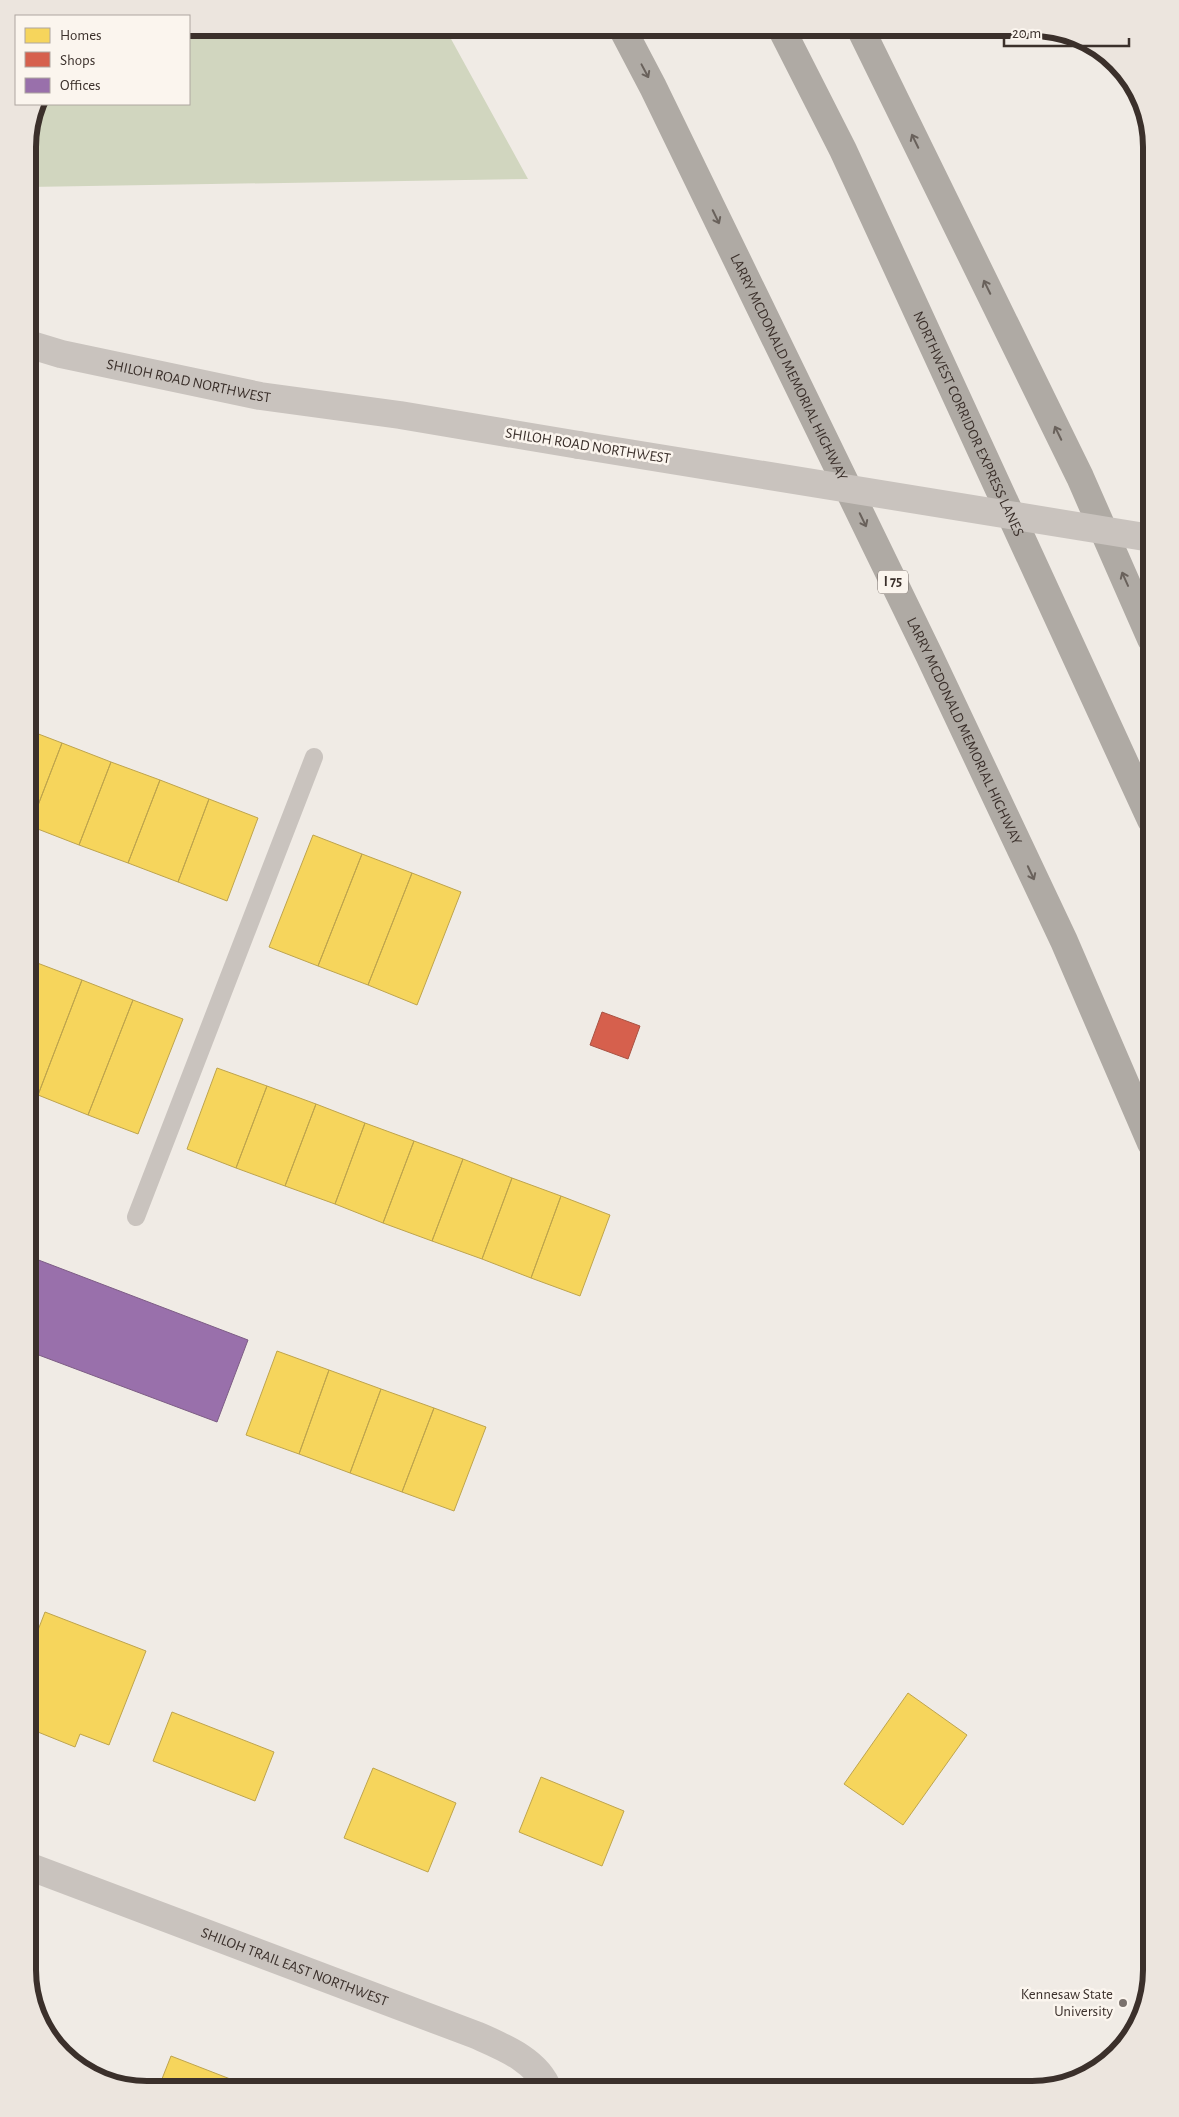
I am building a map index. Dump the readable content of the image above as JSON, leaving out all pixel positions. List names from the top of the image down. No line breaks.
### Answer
{"streets":{"highway":["LARRY MCDONALD MEMORIAL HIGHWAY","NORTHWEST CORRIDOR EXPRESS LANES","I 75"],"street":["SHILOH ROAD NORTHWEST","SHILOH TRAIL EAST NORTHWEST"]},"places":["Kennesaw State University"],"legend":["Homes","Shops","Offices"],"scale_bar":"20 m"}
